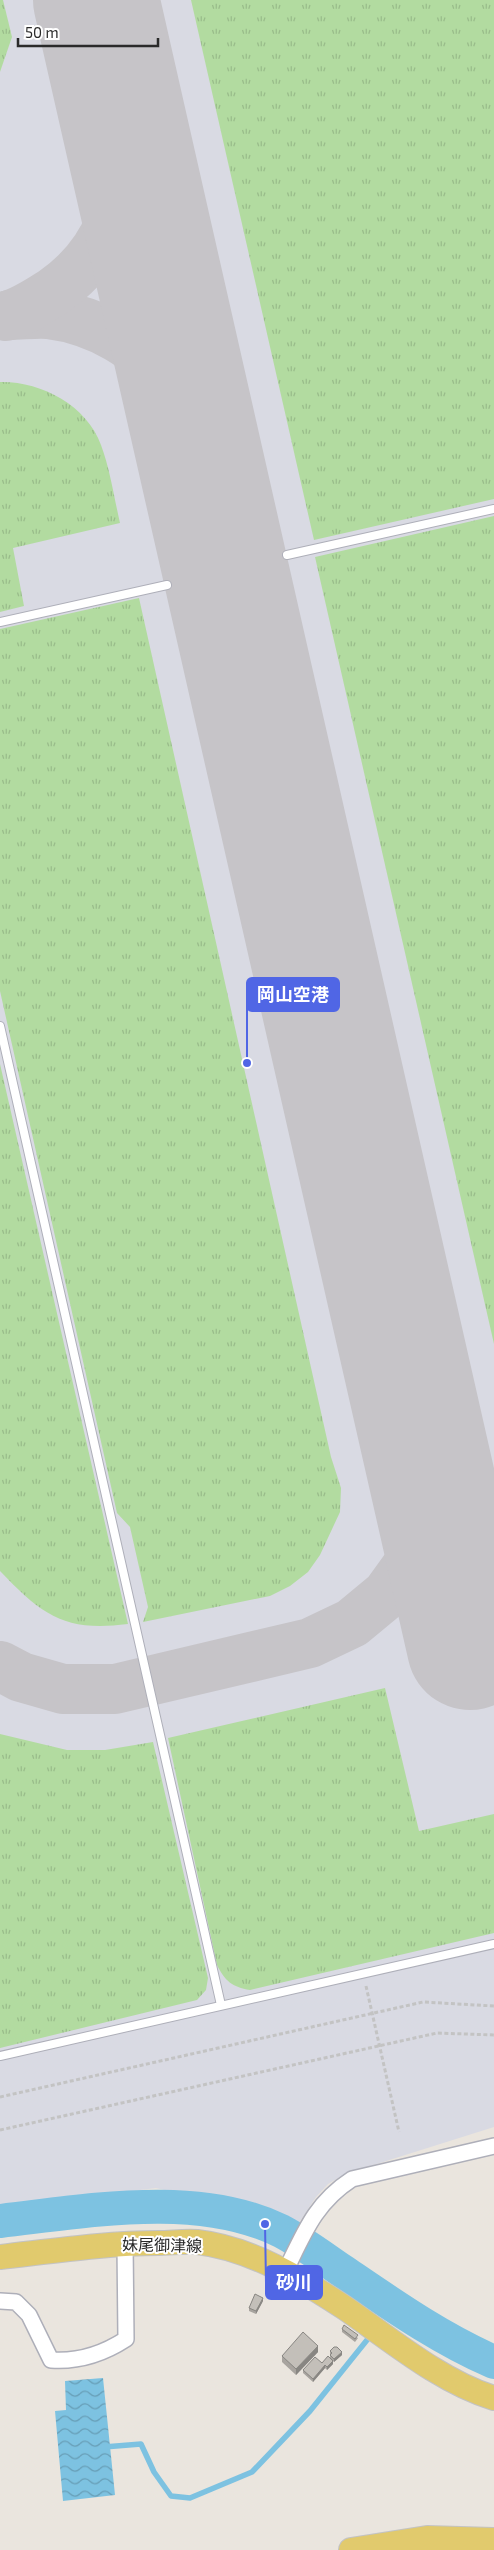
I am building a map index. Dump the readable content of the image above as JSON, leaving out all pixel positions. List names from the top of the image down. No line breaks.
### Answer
{"streets":{"main road":["妹尾御津線"]},"places":["岡山空港","砂川"],"scale_bar":"50 m"}
